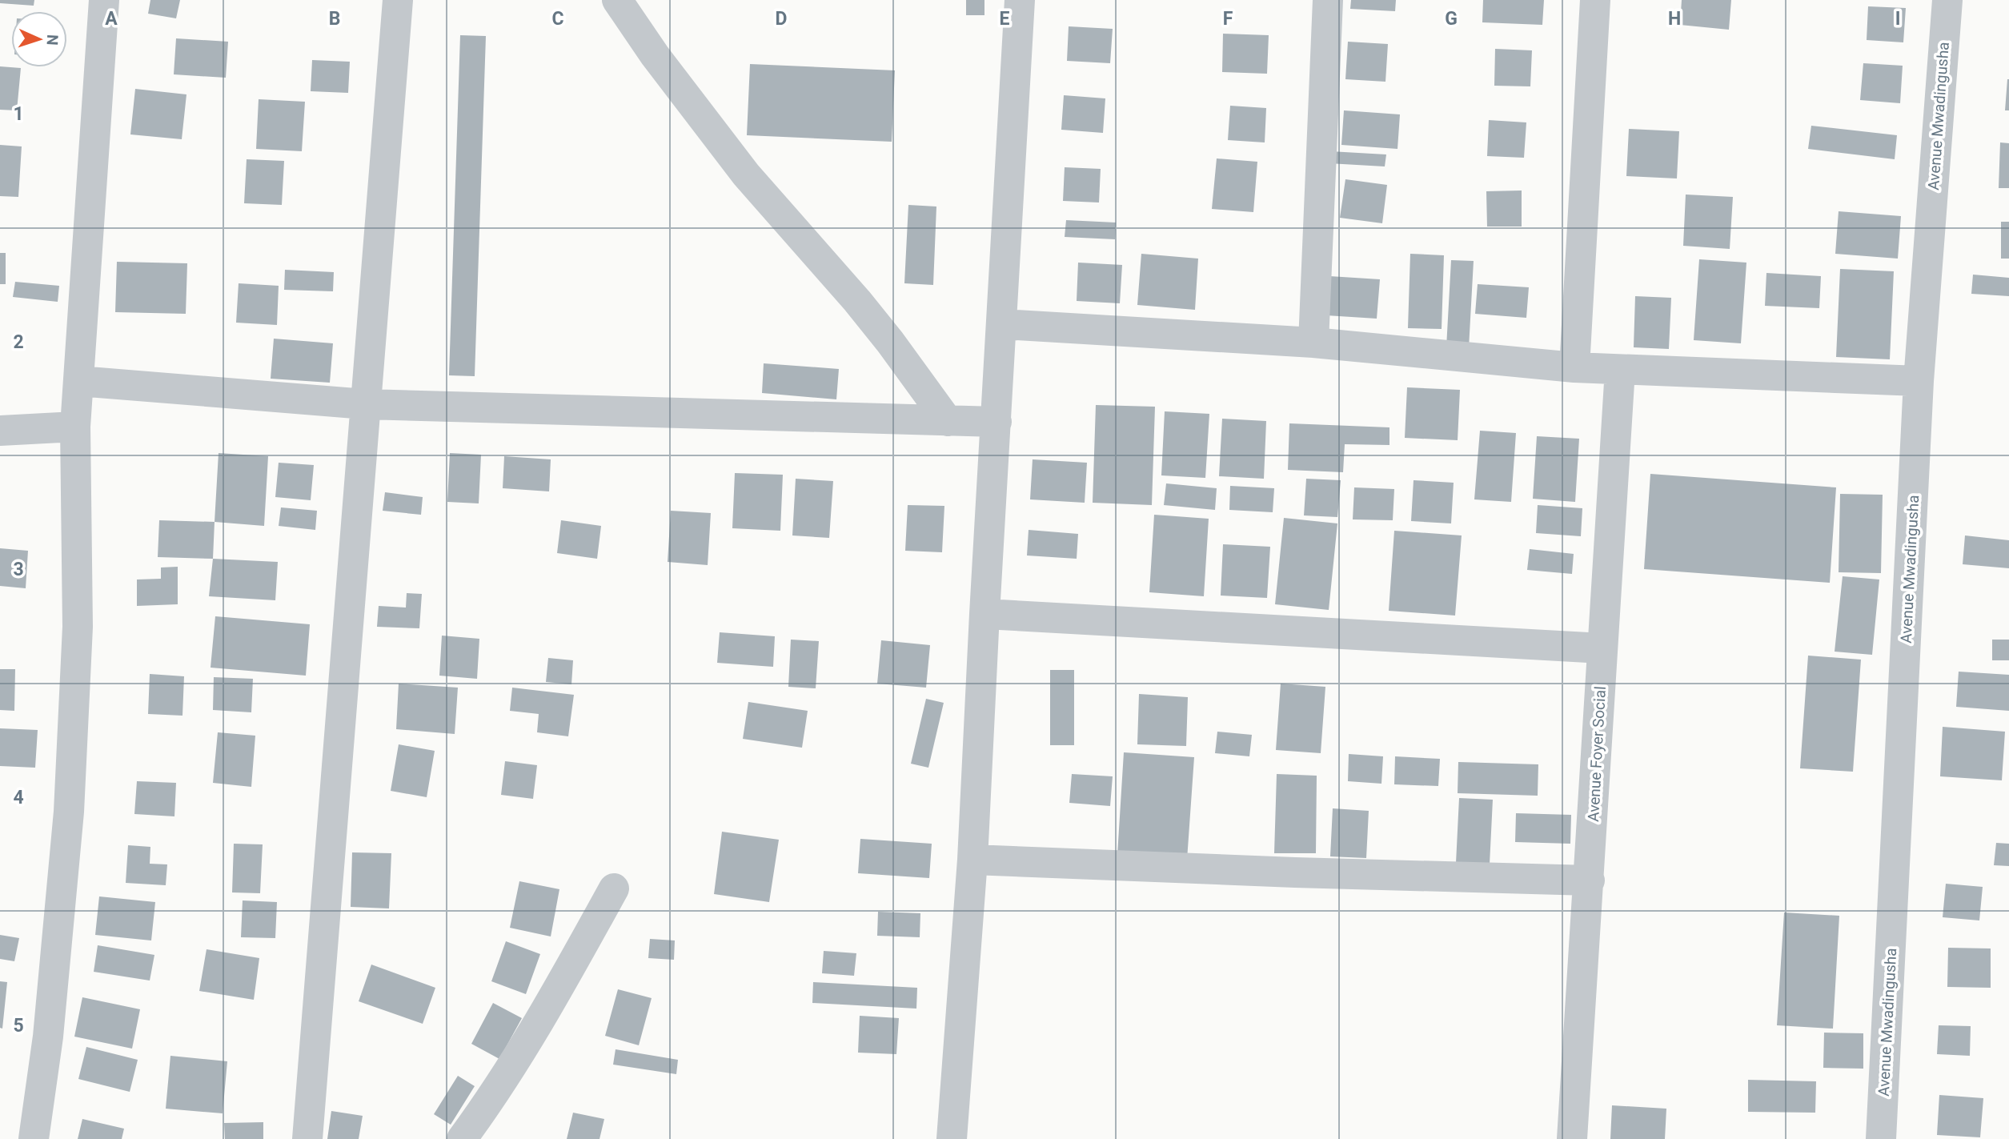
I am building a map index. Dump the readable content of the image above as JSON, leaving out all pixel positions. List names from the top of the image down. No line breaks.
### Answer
{"streets":{"street":["Avenue Mwadingusha","Avenue Foyer Social"]},"north":"right","grid":{"columns":["A","B","C","D","E","F","G","H","I"],"rows":["1","2","3","4","5"]}}
